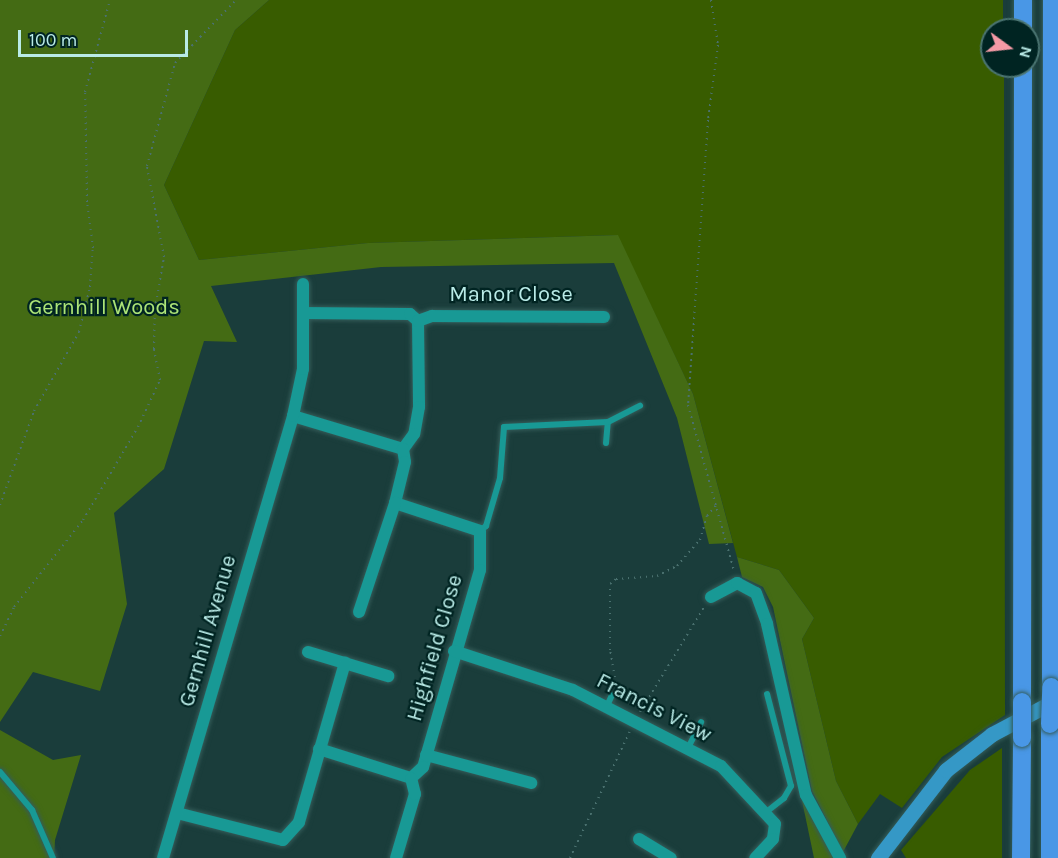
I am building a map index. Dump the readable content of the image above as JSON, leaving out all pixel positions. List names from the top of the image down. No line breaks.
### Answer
{"streets":{"street":["Manor Close","Gernhill Avenue","Highfield Close","Francis View"]},"crossings":[["Manor Close","Gernhill Avenue"],["Highfield Close","Francis View"]],"parks":["Gernhill Woods"],"scale_bar":"100 m","north":"right"}
